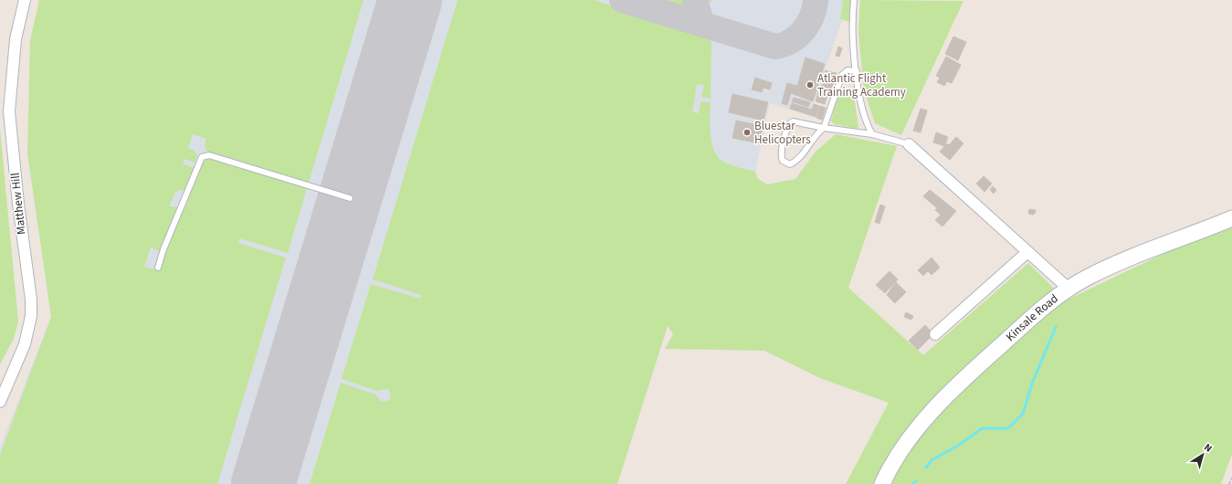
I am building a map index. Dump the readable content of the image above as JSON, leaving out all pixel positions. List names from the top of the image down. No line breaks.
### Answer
{"streets":{"main road":["Kinsale Road"],"street":["Matthew Hill"]},"places":["Atlantic Flight Training Academy","Bluestar Helicopters"],"north":"top right"}
